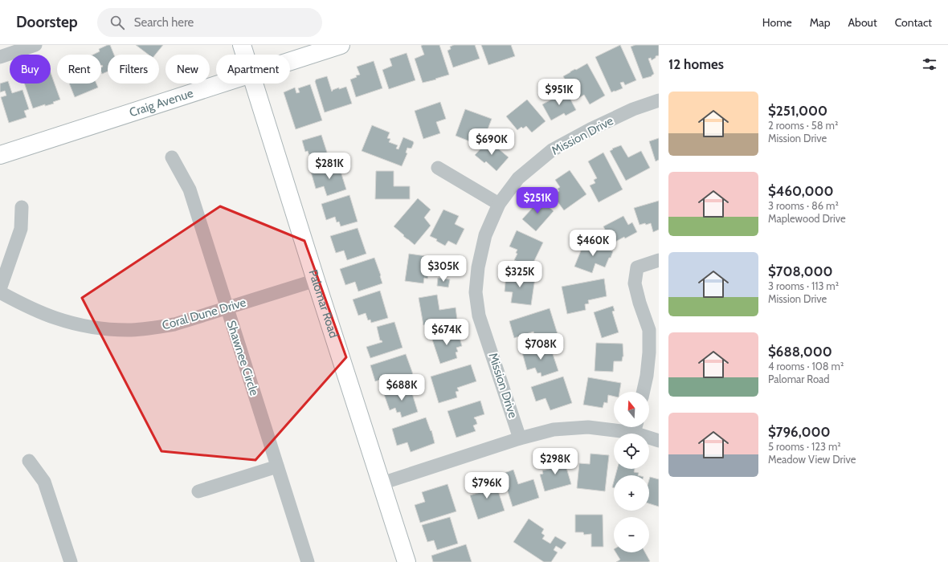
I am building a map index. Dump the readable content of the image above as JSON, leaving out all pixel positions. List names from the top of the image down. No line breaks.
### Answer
{"streets":{"street":["Craig Avenue","Mission Drive","Palomar Road","Coral Dune Drive","Shawnee Circle"]},"crossings":[["Palomar Road","Coral Dune Drive"],["Coral Dune Drive","Shawnee Circle"]],"north":"top","page":{"header":"Doorstep","search":"Search here","nav":["Home","Map","About","Contact"],"heading":"12 homes","chip":["Buy","Rent","Filters","New","Apartment"],"price":["$951K","$690K","$281K","$251K","$460K","$305K","$325K","$674K","$708K","$688K","$298K","$796K"],"list":[{"name":"$251,000","note":"2 rooms · 58 m² · Mission Drive"},{"name":"$460,000","note":"3 rooms · 86 m² · Maplewood Drive"},{"name":"$708,000","note":"3 rooms · 113 m² · Mission Drive"},{"name":"$688,000","note":"4 rooms · 108 m² · Palomar Road"},{"name":"$796,000","note":"5 rooms · 123 m² · Meadow View Drive"}],"map_buttons":["+","−"]}}
